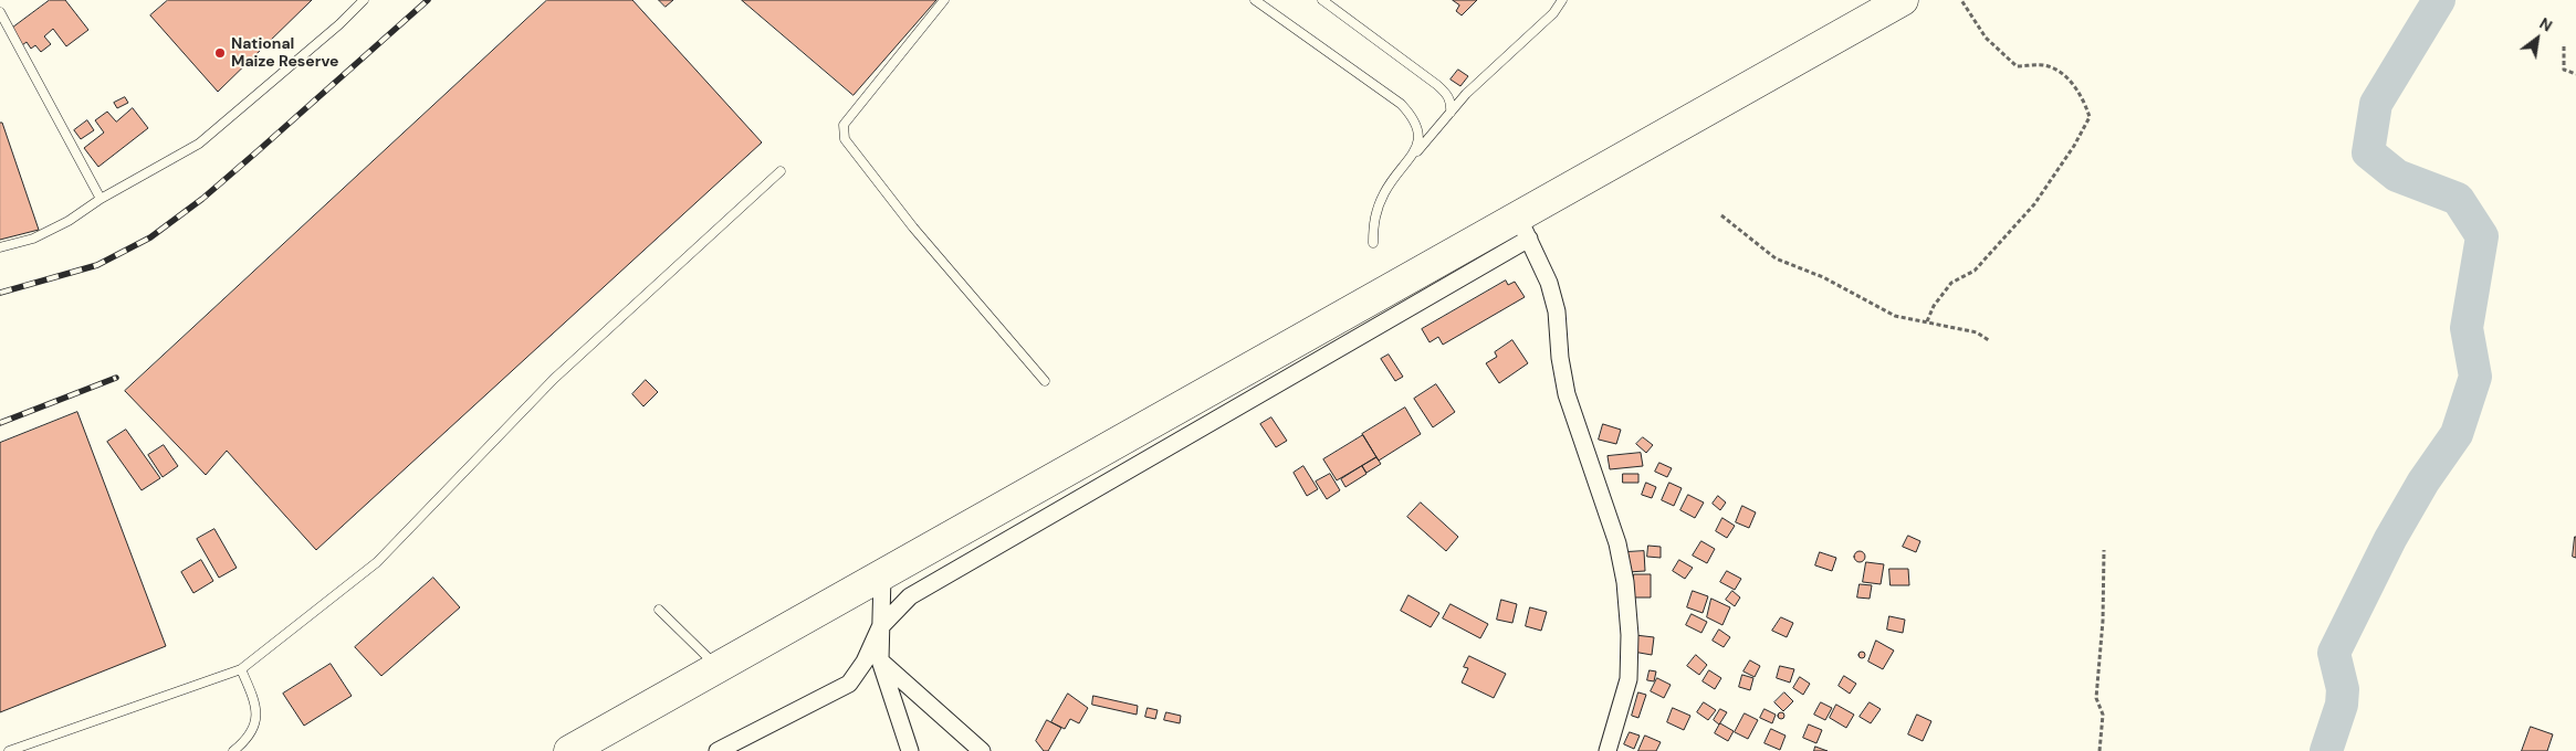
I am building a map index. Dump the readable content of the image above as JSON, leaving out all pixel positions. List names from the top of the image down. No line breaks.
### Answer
{"places":["National Maize Reserve"],"north":"top right"}
